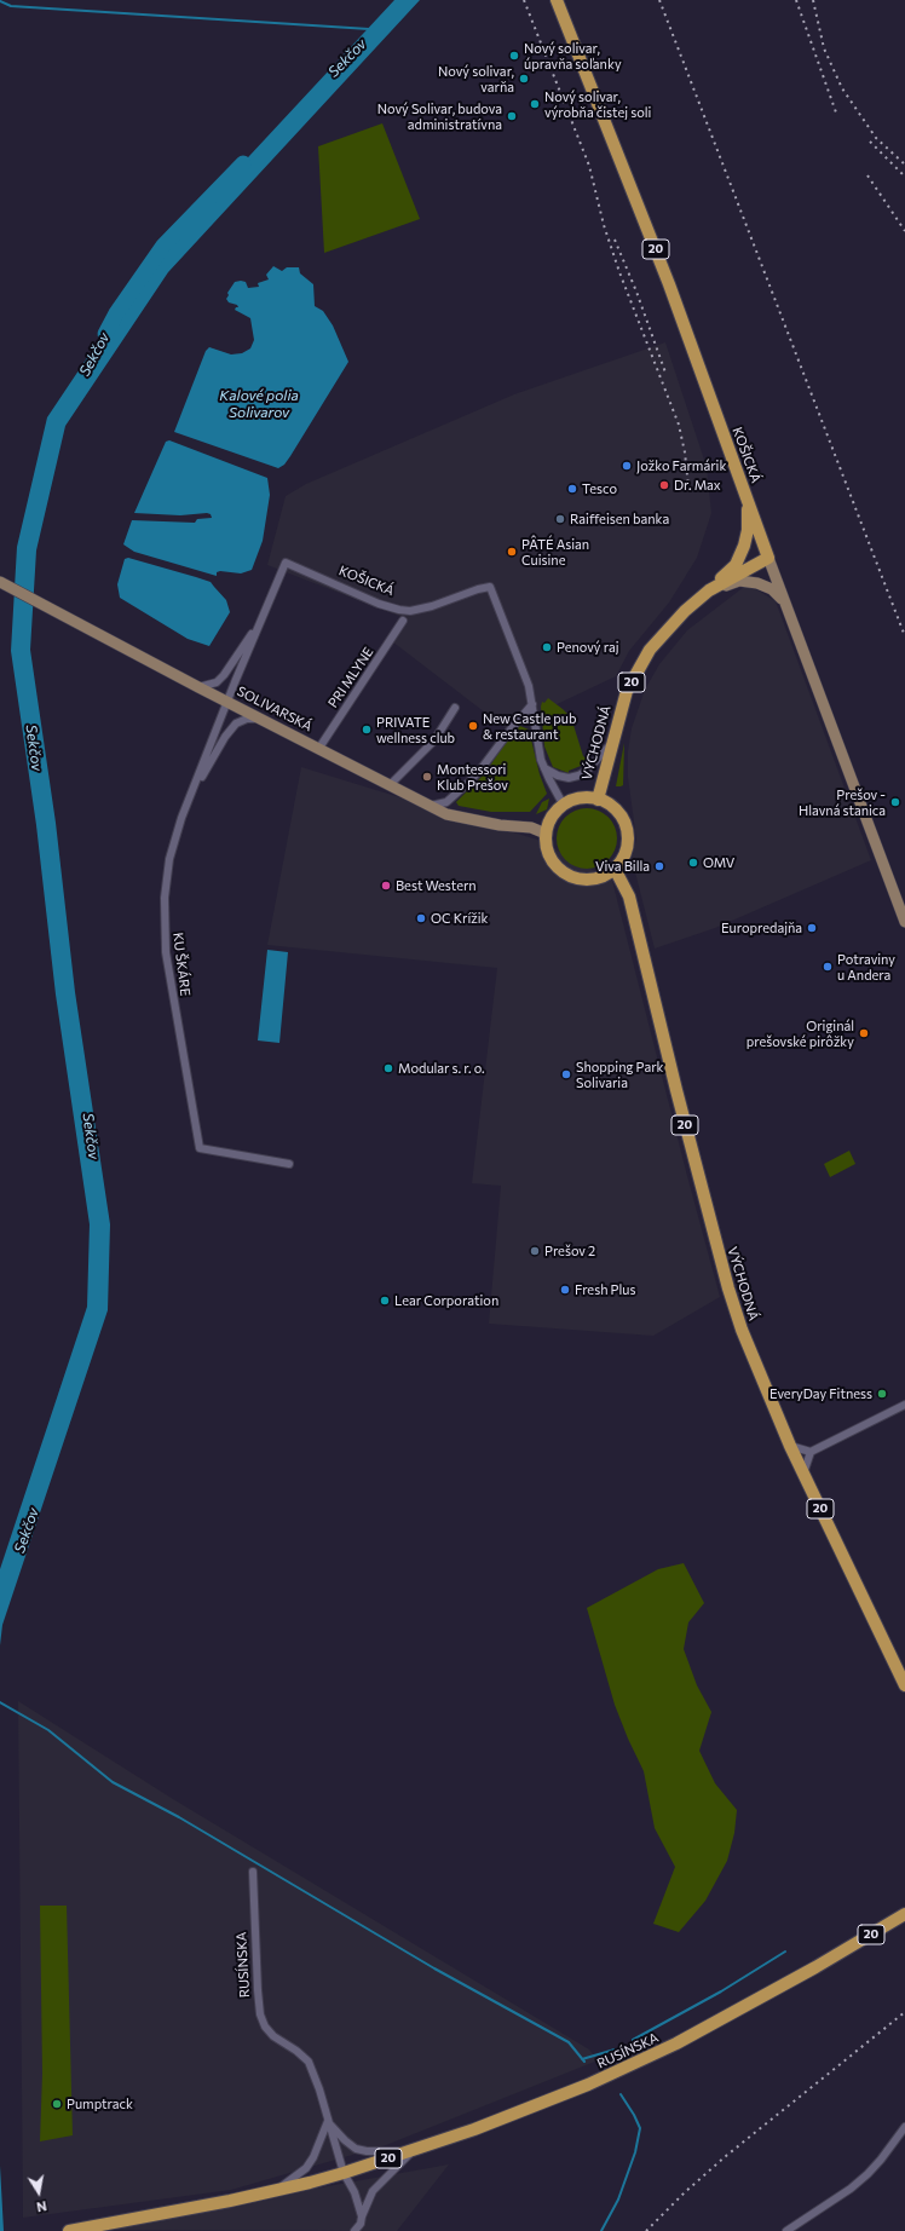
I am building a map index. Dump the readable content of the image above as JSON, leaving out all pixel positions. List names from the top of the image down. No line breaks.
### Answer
{"streets":{"main road":["20","KOŠICKÁ","VÝCHODNÁ","RUSÍNSKA"],"street":["PRI MLYNE","SOLIVARSKÁ","KU ŠKÁRE"]},"crossings":[["KOŠICKÁ","SOLIVARSKÁ"],["KOŠICKÁ","VÝCHODNÁ"],["KOŠICKÁ","KU ŠKÁRE"],["PRI MLYNE","SOLIVARSKÁ"],["SOLIVARSKÁ","VÝCHODNÁ"],["SOLIVARSKÁ","KU ŠKÁRE"]],"water":["Sekčov","Kalové polia Solivarov"],"places":["Nový solivar, úpravňa soľanky","Nový solivar, varňa","Nový solivar, výrobňa čistej soli","Nový Solivar, budova administratívna","Jožko Farmárik","Dr. Max","Tesco","Raiffeisen banka","PÂTÉ Asian Cuisine","Penový raj","New Castle pub & restaurant","PRIVATE wellness club","Montessori Klub Prešov","Prešov - Hlavná stanica","OMV","Viva Billa","Best Western","OC Krížik","Europredajňa","Potraviny u Andera","Originál prešovské pirôžky","Modular s. r. o.","Shopping Park Solivaria","Prešov 2","Fresh Plus","Lear Corporation","EveryDay Fitness","Pumptrack"],"north":"bottom"}
